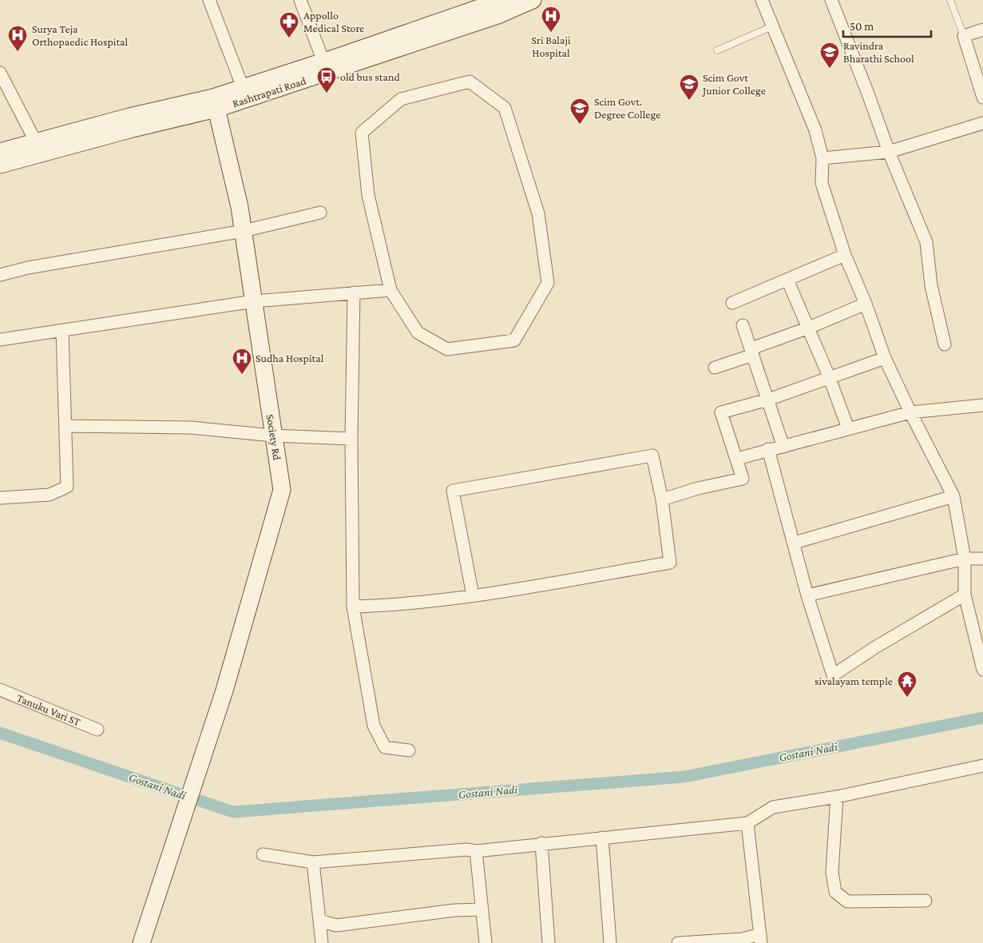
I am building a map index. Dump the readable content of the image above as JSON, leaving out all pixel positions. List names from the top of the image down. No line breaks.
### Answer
{"streets":{"street":["Rashtrapati Road","Society Rd","Tanuku Vari ST"]},"crossings":[["Rashtrapati Road","Society Rd"]],"water":["Gostani Nadi"],"places":{"hospital":["Sri Balaji Hospital","Surya Teja Orthopaedic Hospital","Sudha Hospital"],"pharmacy":["Appollo Medical Store"],"school or university":["Ravindra Bharathi School","Scim Govt Junior College","Scim Govt. Degree College"],"bus stop":["old bus stand"],"temple":["sivalayam temple"]},"scale_bar":"50 m"}
